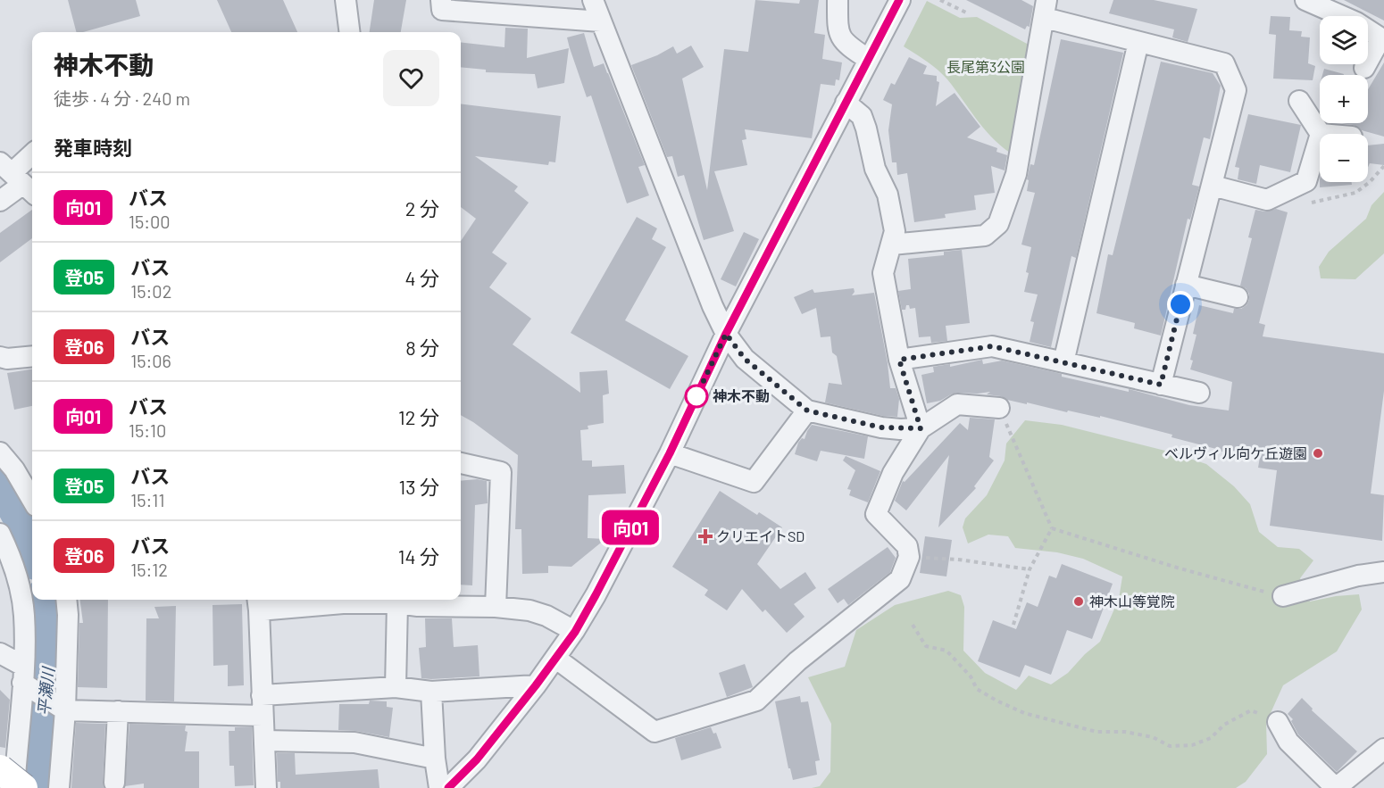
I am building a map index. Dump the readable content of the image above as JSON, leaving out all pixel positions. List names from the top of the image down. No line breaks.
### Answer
{"water":["平瀬川"],"parks":["長尾第3公園"],"places":{"other":["神木不動","ベルヴィル向ケ丘遊園","神木山等覚院"],"health":["クリエイトSD"]},"lines":["bus line 向01"],"page":{"on_map":"向01","map_buttons":["+","−"],"heading":[["神木不動","徒歩 · 4 分 · 240 m"],"発車時刻"],"list":[{"mark":"向01","name":"バス","note":"15:00","value":"2 分"},{"mark":"登05","name":"バス","note":"15:02","value":"4 分"},{"mark":"登06","name":"バス","note":"15:06","value":"8 分"},{"mark":"向01","name":"バス","note":"15:10","value":"12 分"},{"mark":"登05","name":"バス","note":"15:11","value":"13 分"},{"mark":"登06","name":"バス","note":"15:12","value":"14 分"}]}}
